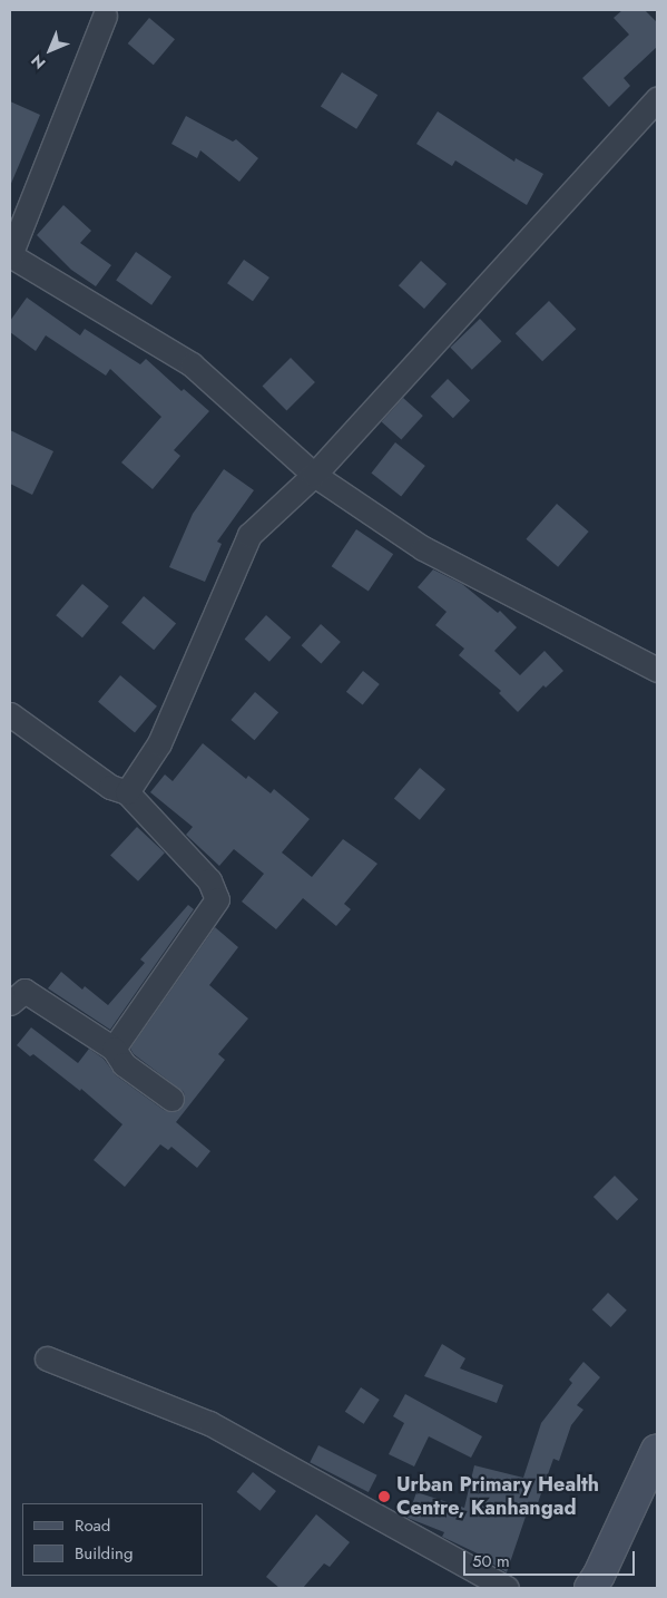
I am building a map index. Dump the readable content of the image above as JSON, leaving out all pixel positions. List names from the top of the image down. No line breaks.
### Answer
{"places":["Urban Primary Health Centre, Kanhangad"],"legend":["Road","Building"],"scale_bar":"50 m","north":"bottom left"}
